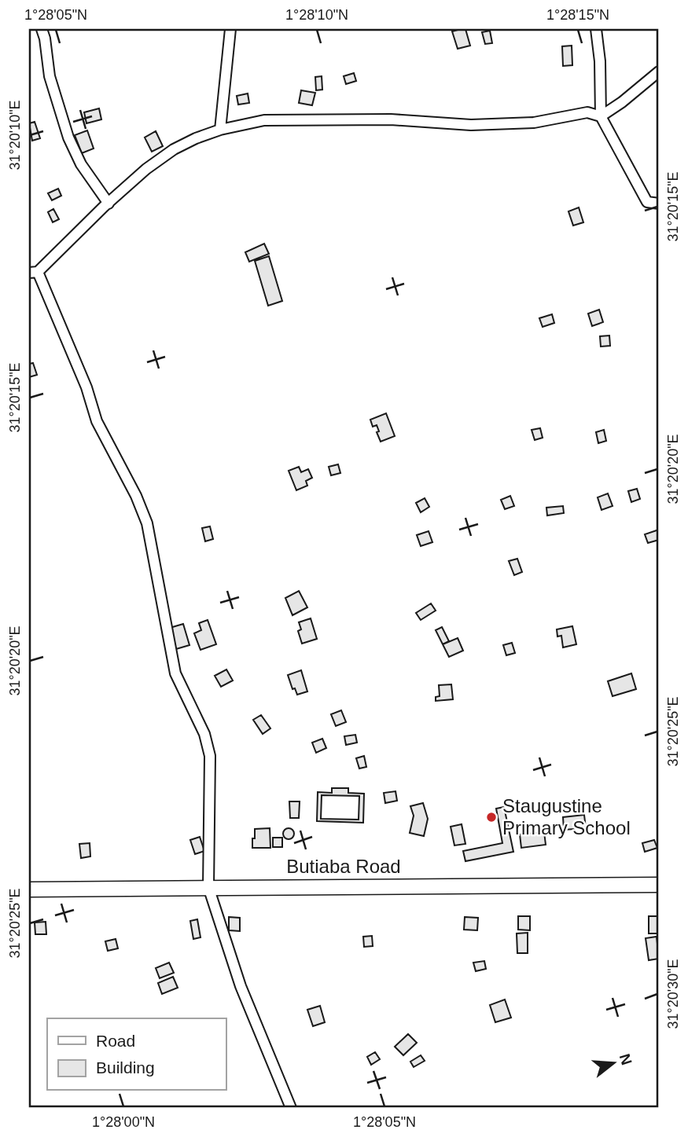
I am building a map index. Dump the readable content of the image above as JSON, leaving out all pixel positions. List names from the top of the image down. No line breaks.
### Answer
{"streets":{"main road":["Butiaba Road"]},"places":["Staugustine Primary School"],"legend":["Road","Building"],"north":"right","coordinates":["1°28'05\"N","1°28'10\"N","1°28'15\"N","31°20'10\"E","31°20'15\"E","31°20'20\"E","31°20'25\"E","31°20'30\"E","1°28'00\"N"]}
